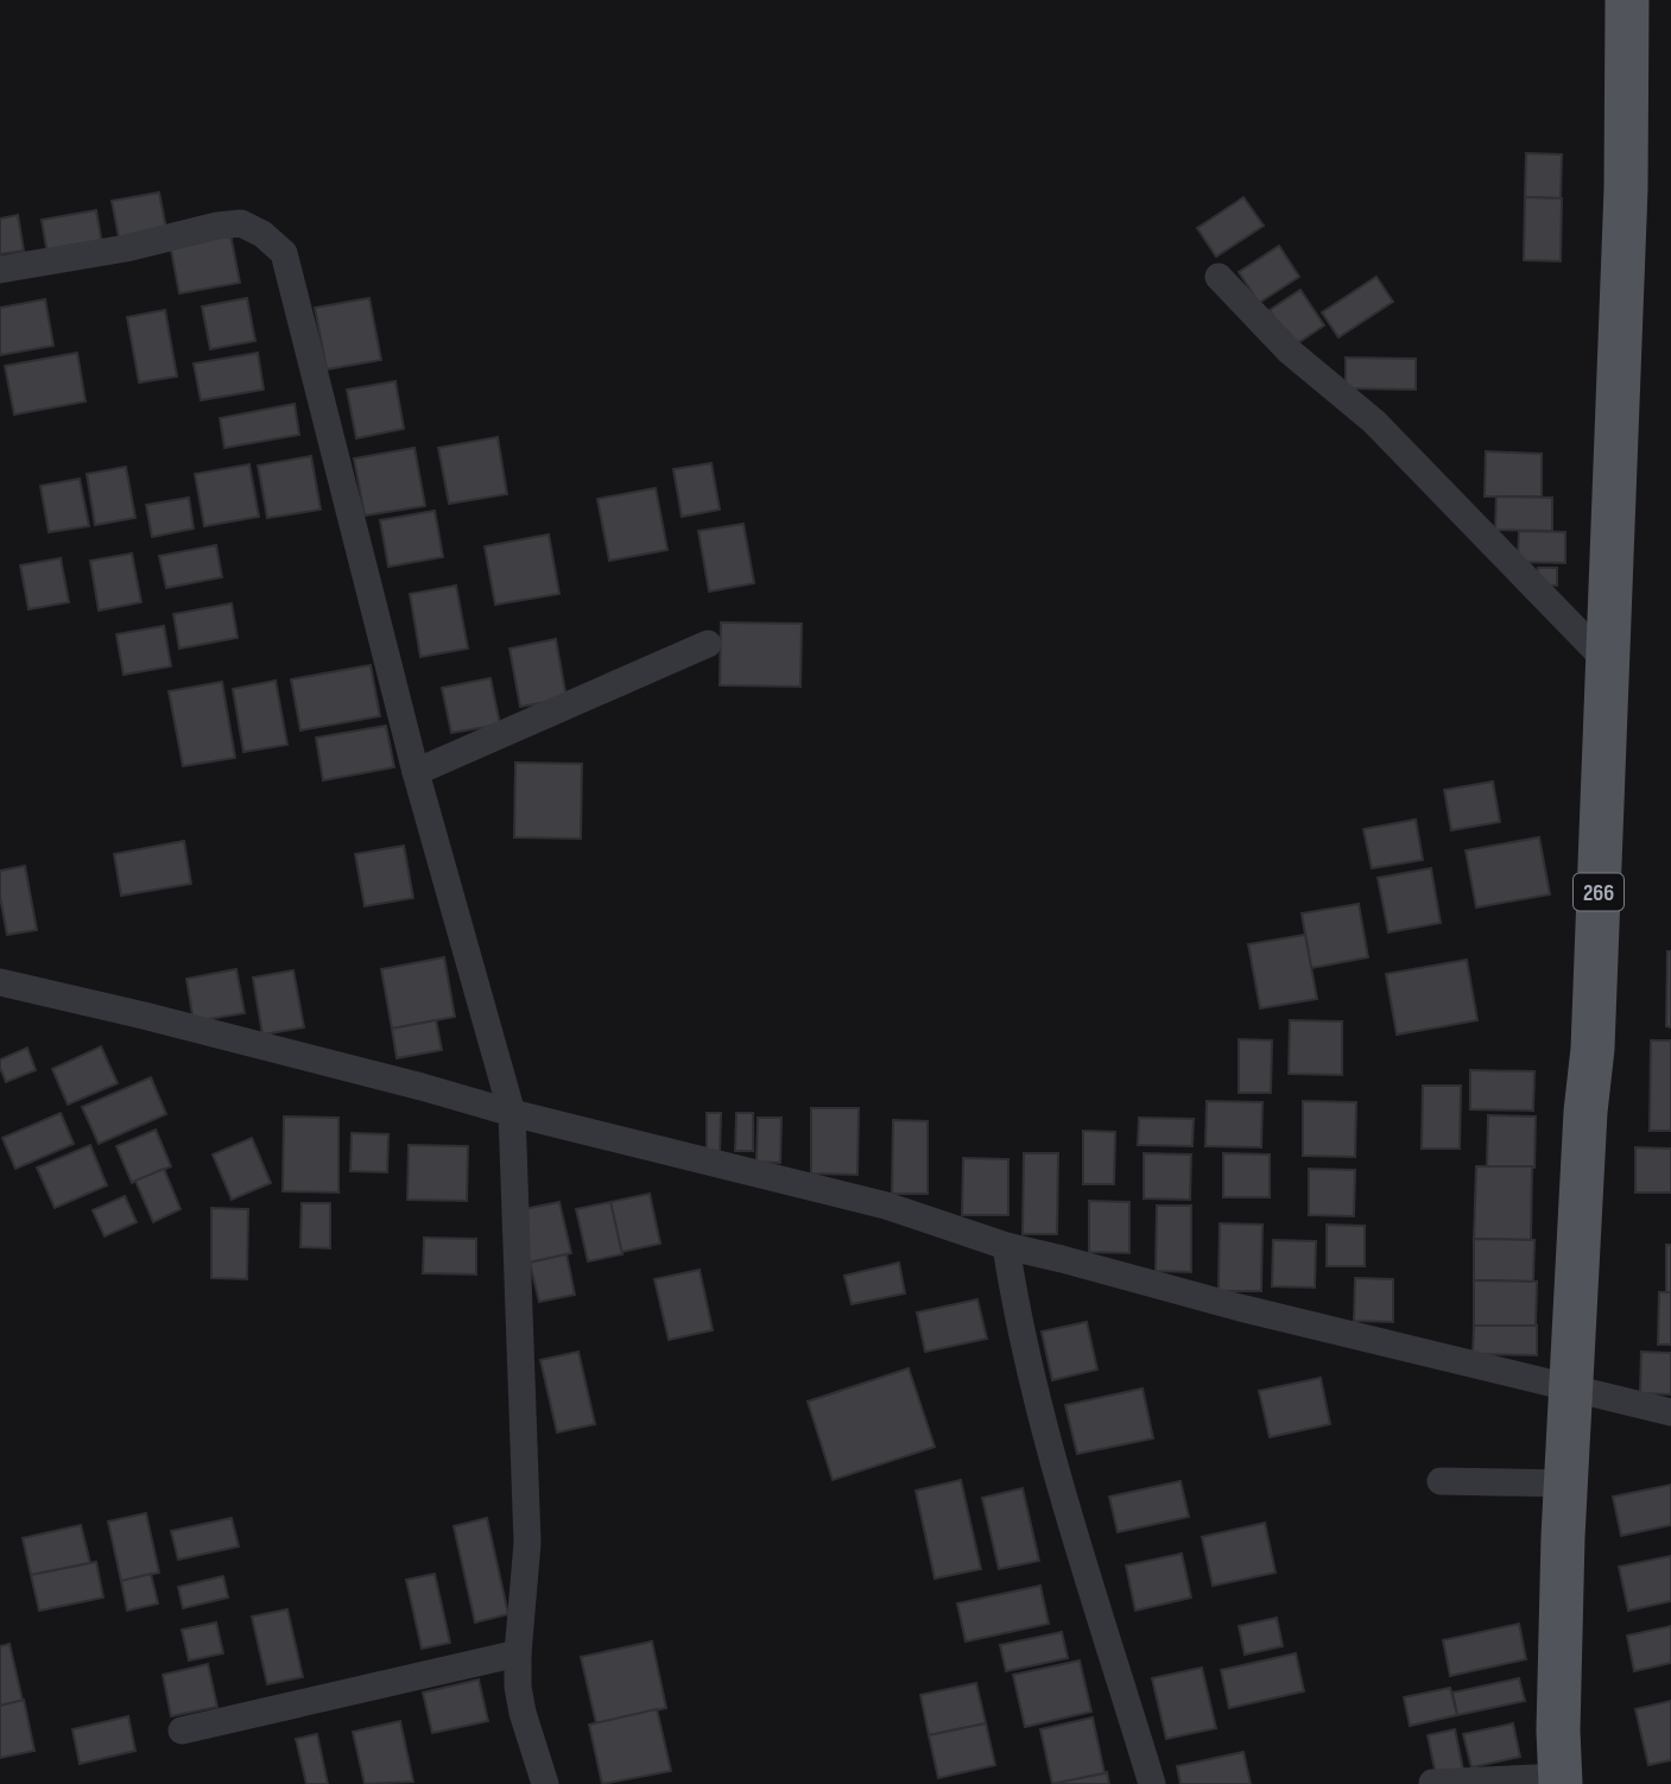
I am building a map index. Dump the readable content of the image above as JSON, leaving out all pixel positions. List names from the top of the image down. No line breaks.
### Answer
{"streets":{"main road":["266"]}}
